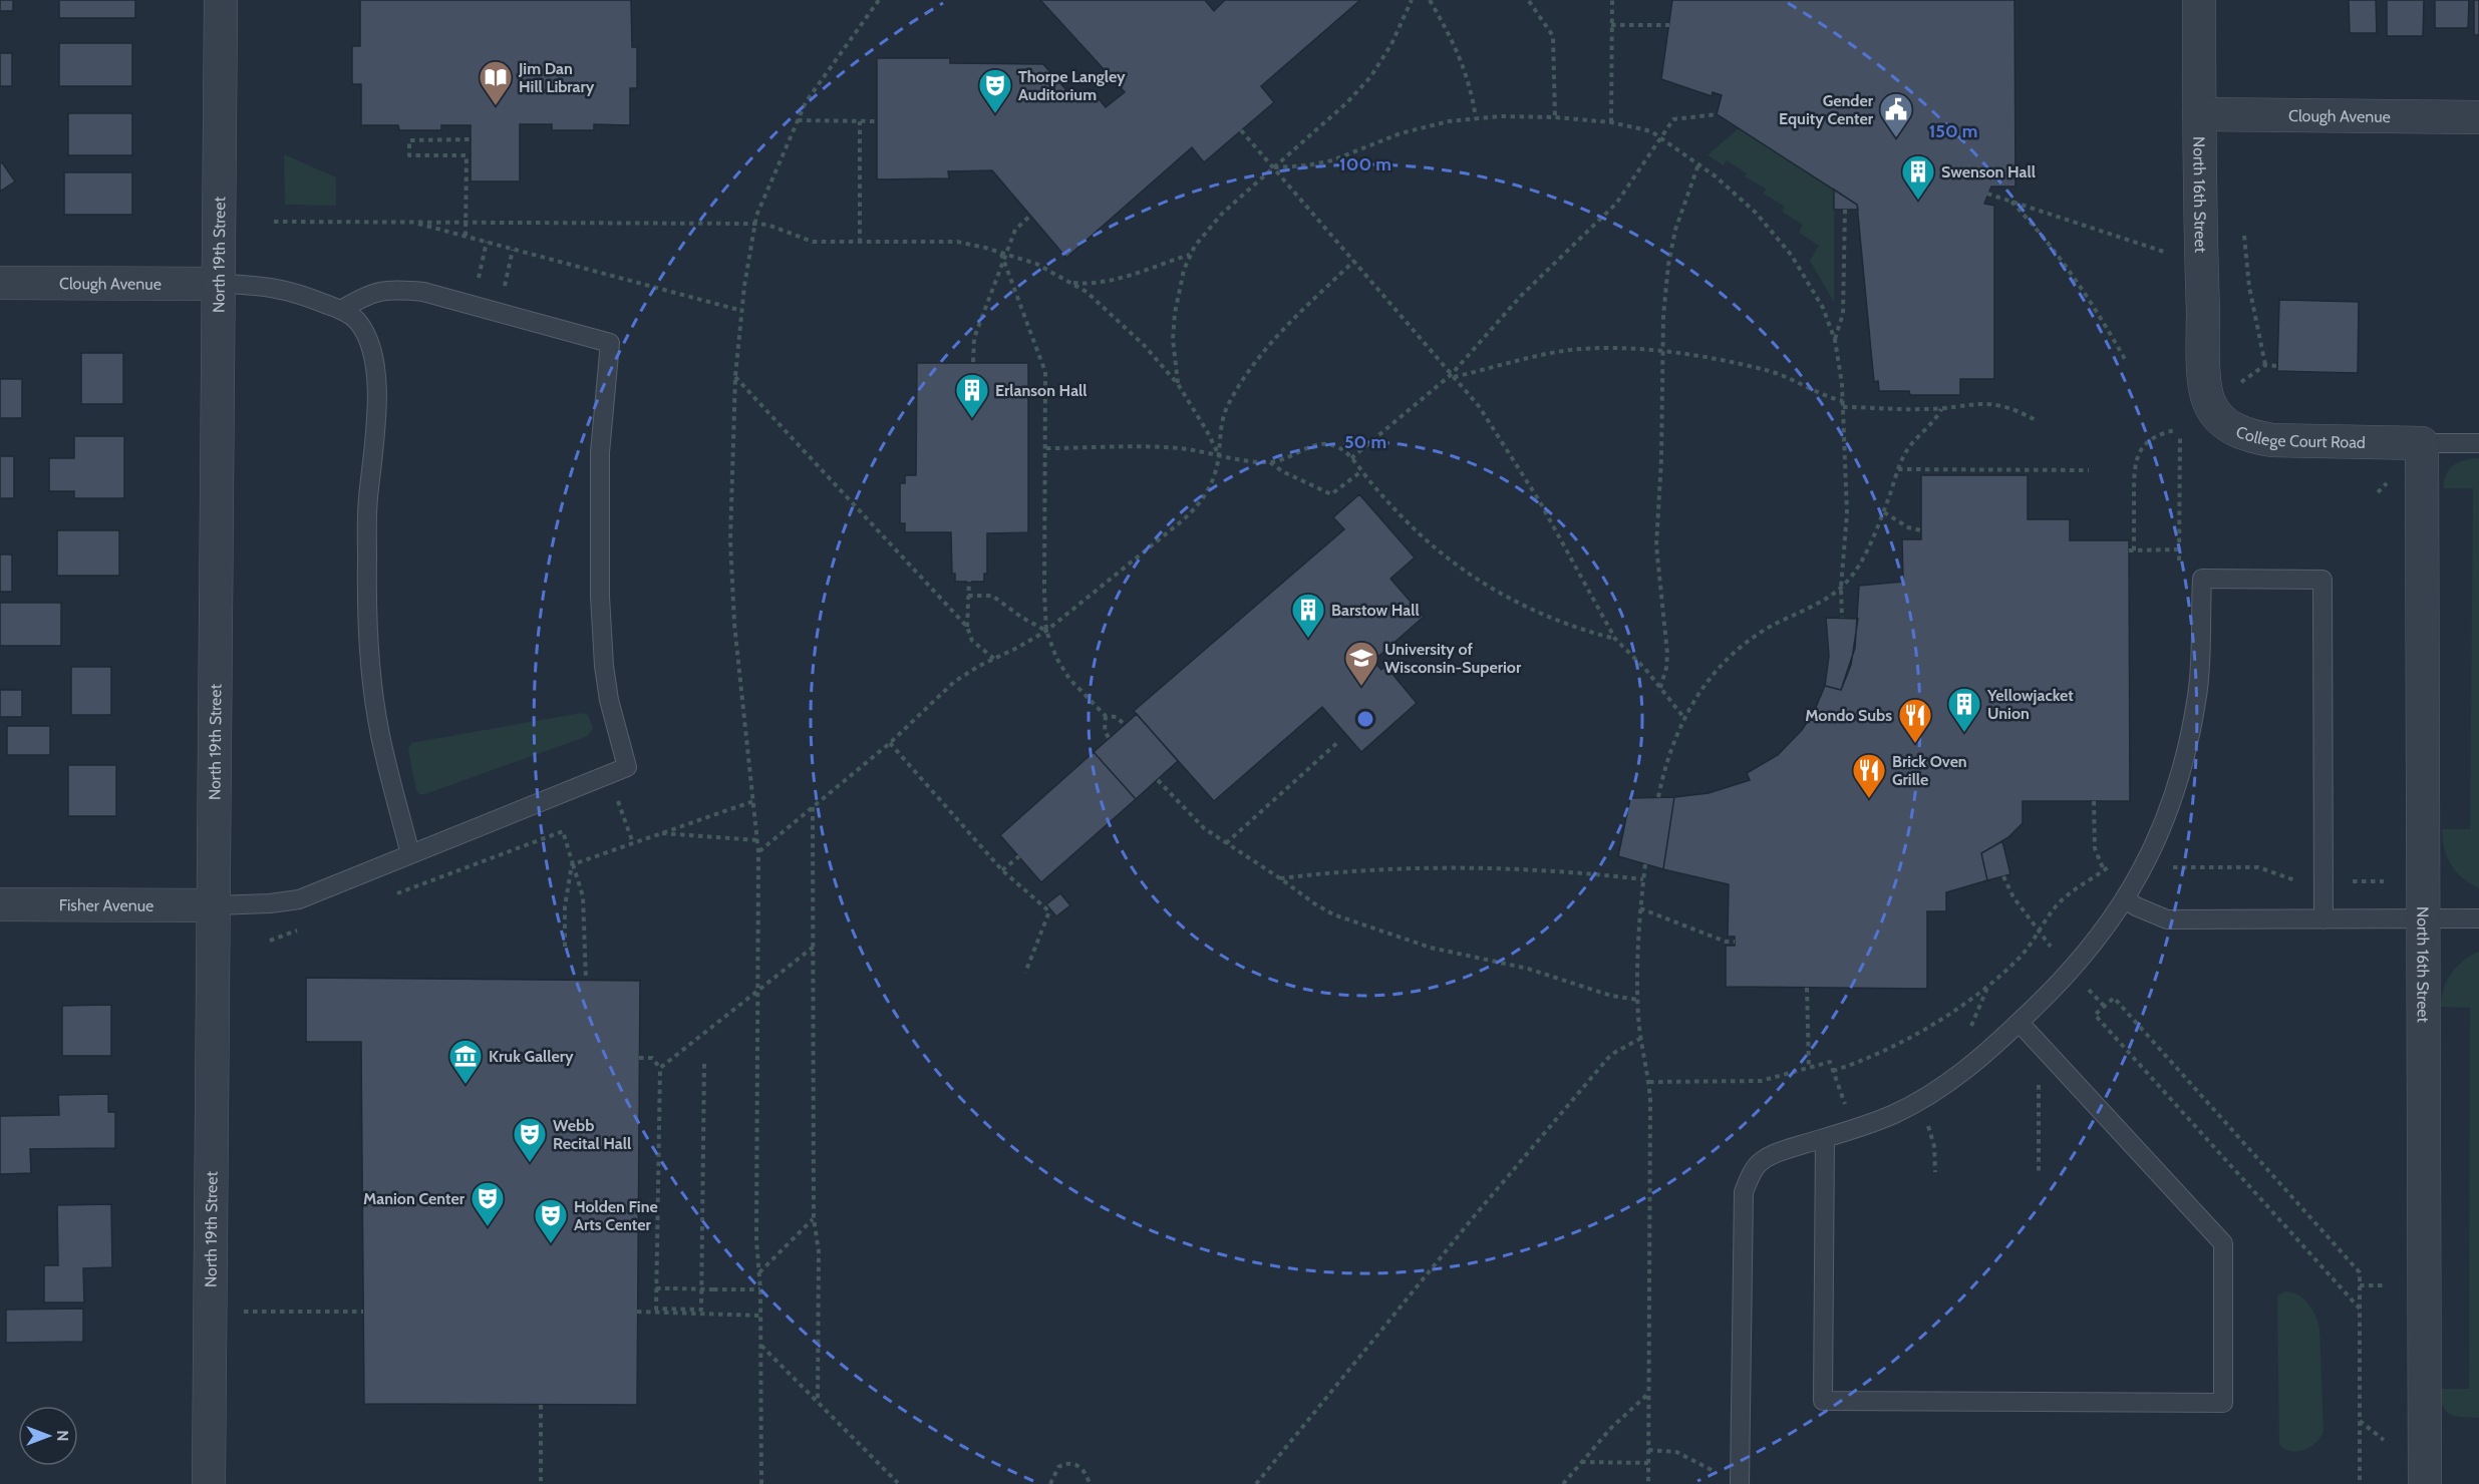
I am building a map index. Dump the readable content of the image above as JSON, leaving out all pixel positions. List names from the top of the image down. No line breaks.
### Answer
{"streets":{"street":["Clough Avenue","North 16th Street","North 19th Street","College Court Road","Fisher Avenue"]},"crossings":[["Clough Avenue","North 16th Street"],["Clough Avenue","North 19th Street"],["North 16th Street","College Court Road"],["North 19th Street","Fisher Avenue"]],"places":{"library":["Jim Dan Hill Library"],"theatre":["Thorpe Langley Auditorium","Webb Recital Hall","Manion Center","Holden Fine Arts Center"],"public building":["Gender Equity Center"],"building":["Swenson Hall","Erlanson Hall","Barstow Hall","Yellowjacket Union"],"school or university":["University of Wisconsin-Superior"],"restaurant":["Mondo Subs","Brick Oven Grille"],"museum":["Kruk Gallery"]},"north":"right","rings":["150 m","100 m","50 m"]}
